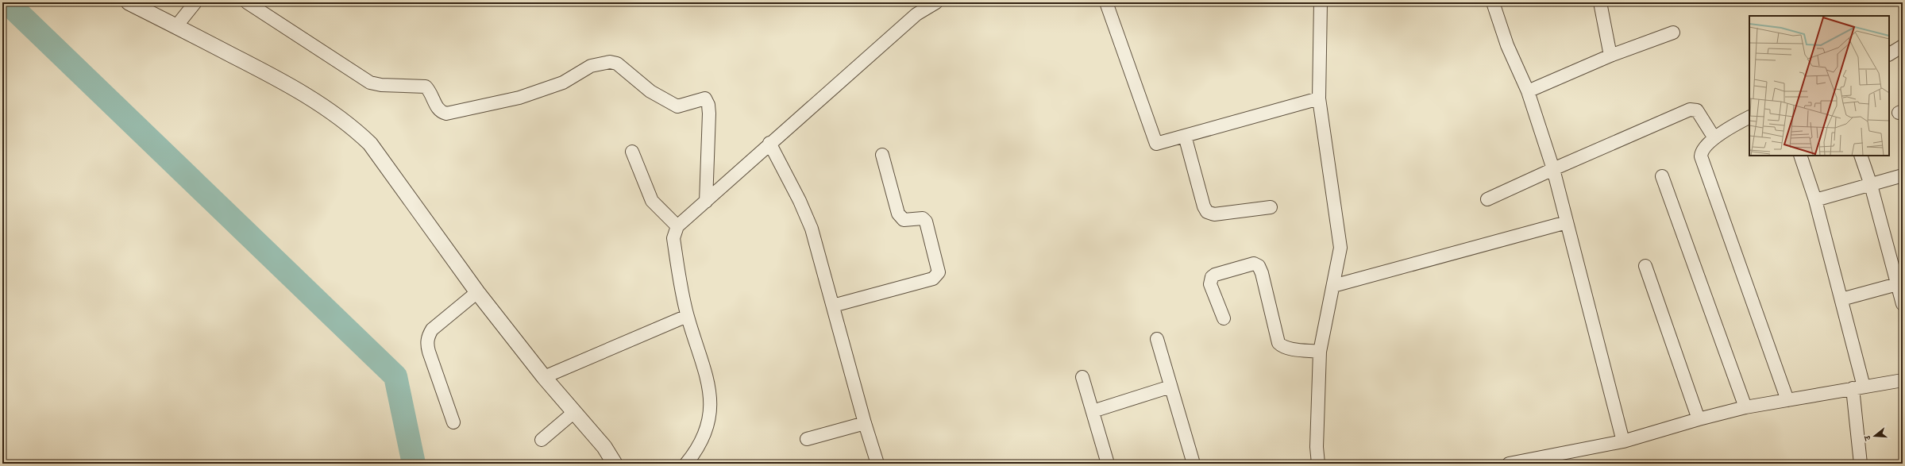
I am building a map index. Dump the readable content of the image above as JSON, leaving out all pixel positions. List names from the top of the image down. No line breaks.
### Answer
{"north":"left"}
